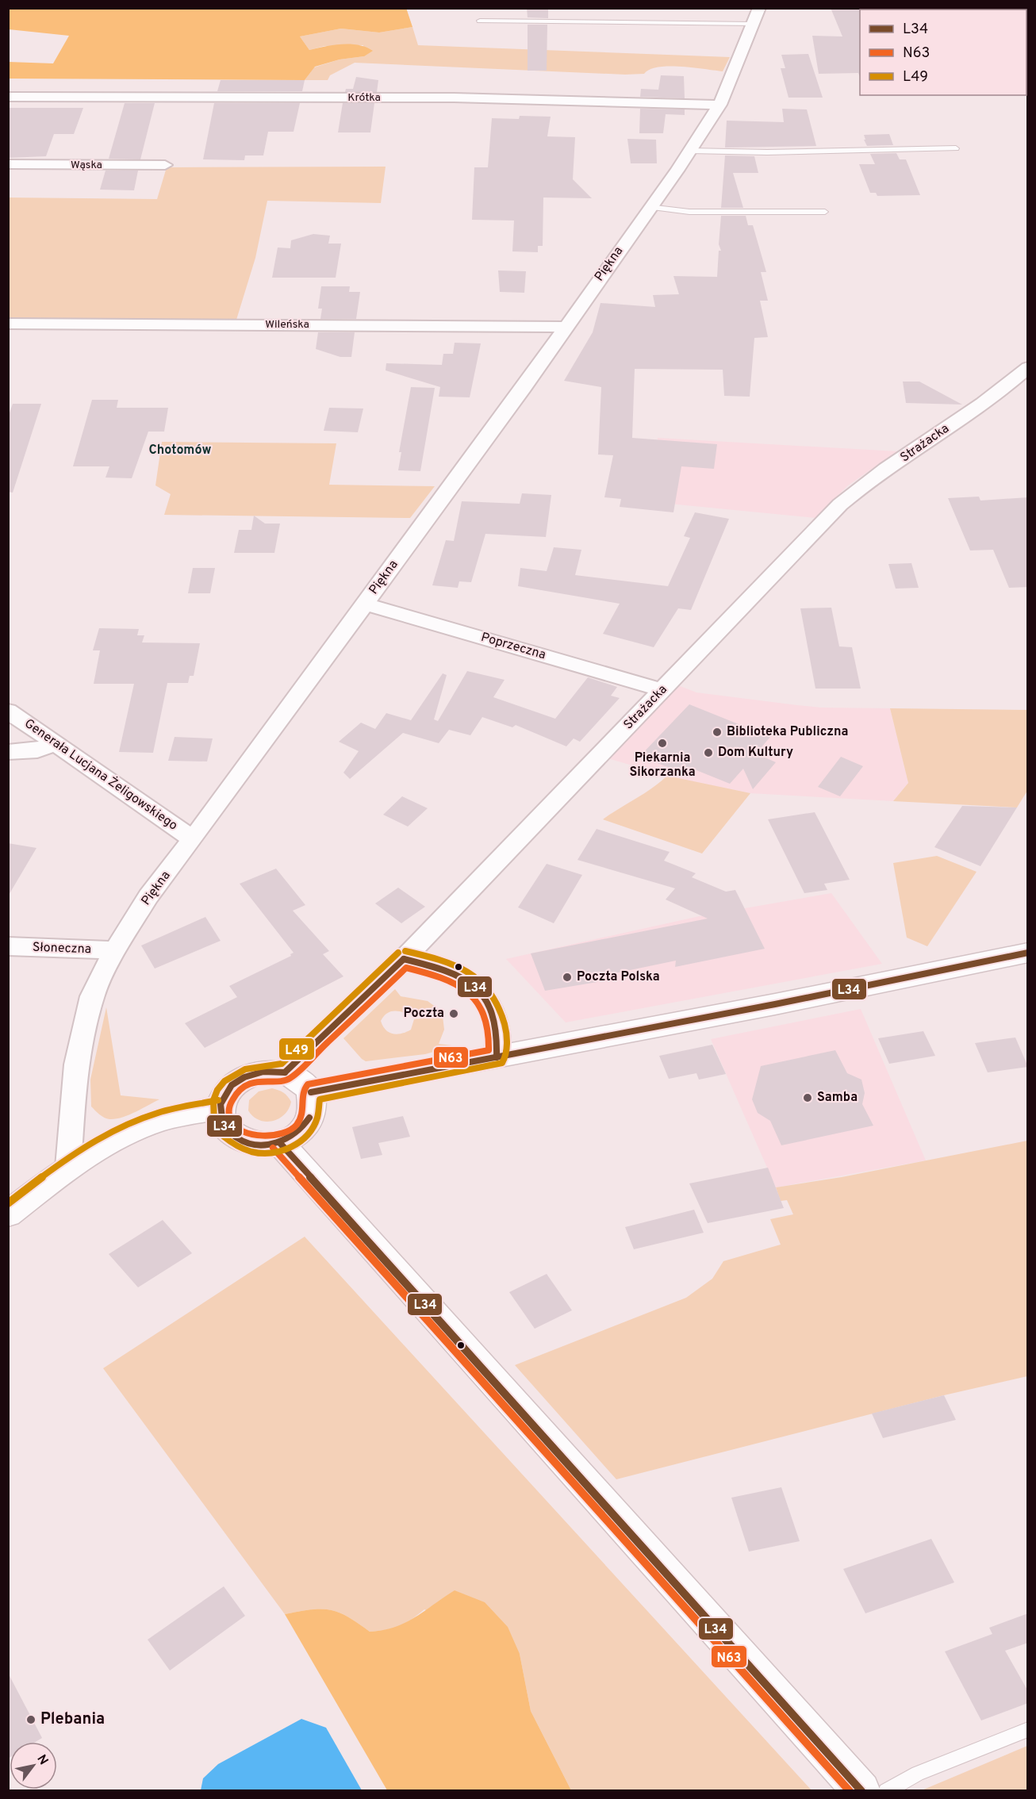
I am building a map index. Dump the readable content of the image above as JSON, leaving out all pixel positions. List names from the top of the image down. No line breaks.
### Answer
{"streets":{"street":["Krótka","Wąska","Piękna","Wileńska","Strażacka","Poprzeczna","Generała Lucjana Żeligowskiego","Słoneczna"]},"crossings":[["Krótka","Piękna"],["Piękna","Wileńska"],["Piękna","Poprzeczna"],["Piękna","Generała Lucjana Żeligowskiego"],["Piękna","Słoneczna"],["Strażacka","Poprzeczna"]],"districts":["Chotomów"],"places":["Biblioteka Publiczna","Piekarnia Sikorzanka","Dom Kultury","Poczta Polska","Poczta","Samba","Plebania"],"lines":["transit line L49","transit line L34","transit line N63"],"legend":["L34","N63","L49"],"north":"top right"}
